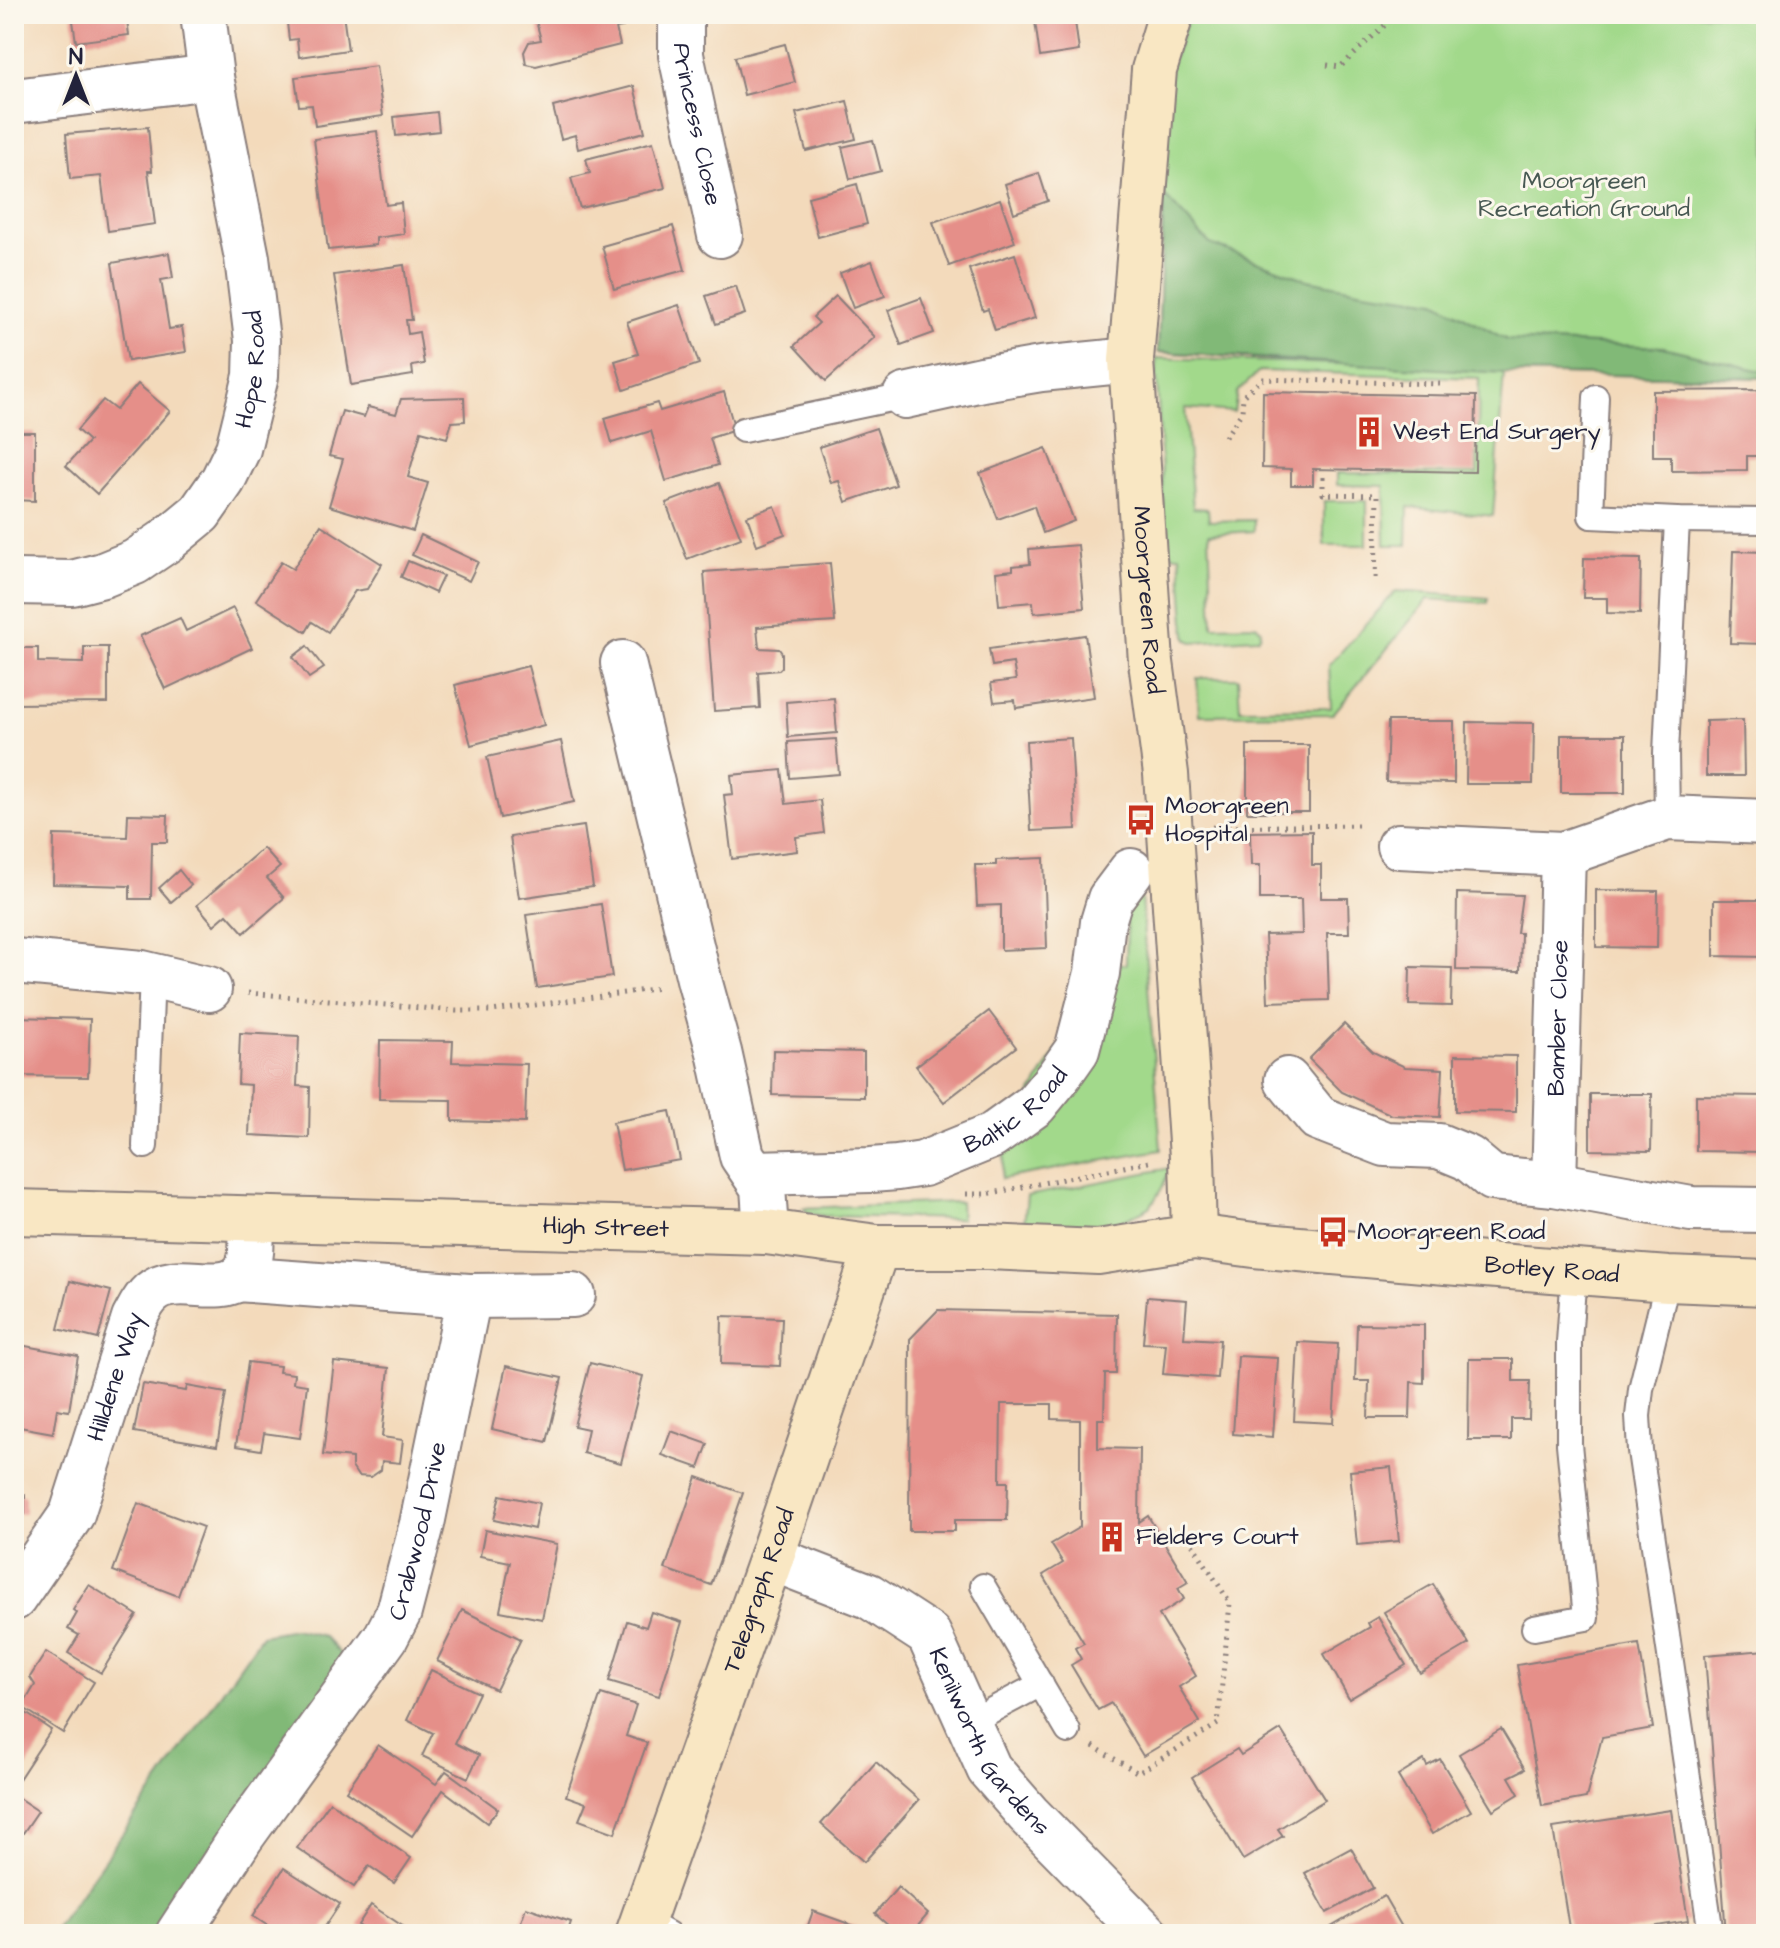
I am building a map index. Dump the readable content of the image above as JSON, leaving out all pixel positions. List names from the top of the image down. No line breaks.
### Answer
{"streets":{"street":["Princess Close","Hope Road","Moorgreen Road","Bamber Close","Baltic Road","High Street","Botley Road","Hilldene Way","Crabwood Drive","Telegraph Road","Kenilworth Gardens"]},"crossings":[["Moorgreen Road","High Street"],["Moorgreen Road","Botley Road"],["High Street","Botley Road"],["High Street","Telegraph Road"],["Telegraph Road","Kenilworth Gardens"]],"parks":["Moorgreen Recreation Ground"],"places":{"building":["West End Surgery","Fielders Court"],"bus stop":["Moorgreen Hospital","Moorgreen Road"]},"north":"top"}
